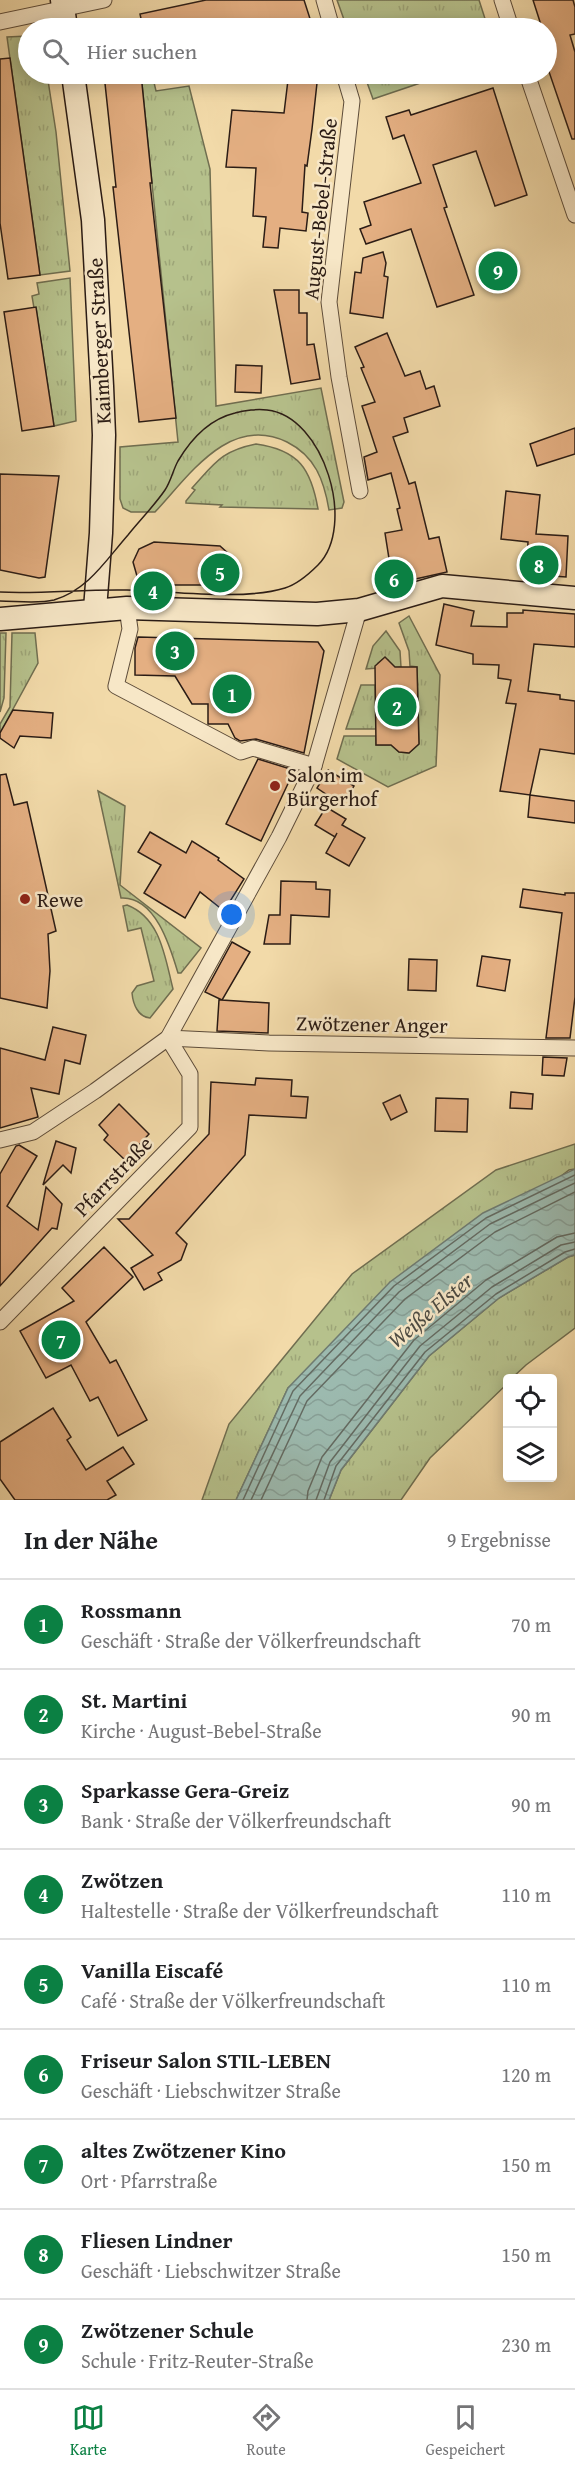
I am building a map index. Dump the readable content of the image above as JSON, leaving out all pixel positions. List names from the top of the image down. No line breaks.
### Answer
{"streets":{"main road":["Kaimberger Straße"],"street":["August-Bebel-Straße","Zwötzener Anger","Pfarrstraße"]},"crossings":[["Zwötzener Anger","Pfarrstraße"]],"water":["Weiße Elster"],"places":["Salon im Bürgerhof","Rewe"],"page":{"search":"Hier suchen","pins":["9","8","5","6","4","3","1","2","7"],"heading":["In der Nähe","9 Ergebnisse"],"list":[{"mark":"1","name":"Rossmann","note":"Geschäft · Straße der Völkerfreundschaft","value":"70 m"},{"mark":"2","name":"St. Martini","note":"Kirche · August-Bebel-Straße","value":"90 m"},{"mark":"3","name":"Sparkasse Gera-Greiz","note":"Bank · Straße der Völkerfreundschaft","value":"90 m"},{"mark":"4","name":"Zwötzen","note":"Haltestelle · Straße der Völkerfreundschaft","value":"110 m"},{"mark":"5","name":"Vanilla Eiscafé","note":"Café · Straße der Völkerfreundschaft","value":"110 m"},{"mark":"6","name":"Friseur Salon STIL-LEBEN","note":"Geschäft · Liebschwitzer Straße","value":"120 m"},{"mark":"7","name":"altes Zwötzener Kino","note":"Ort · Pfarrstraße","value":"150 m"},{"mark":"8","name":"Fliesen Lindner","note":"Geschäft · Liebschwitzer Straße","value":"150 m"},{"mark":"9","name":"Zwötzener Schule","note":"Schule · Fritz-Reuter-Straße","value":"230 m"}],"nav":["Karte","Route","Gespeichert"]}}
